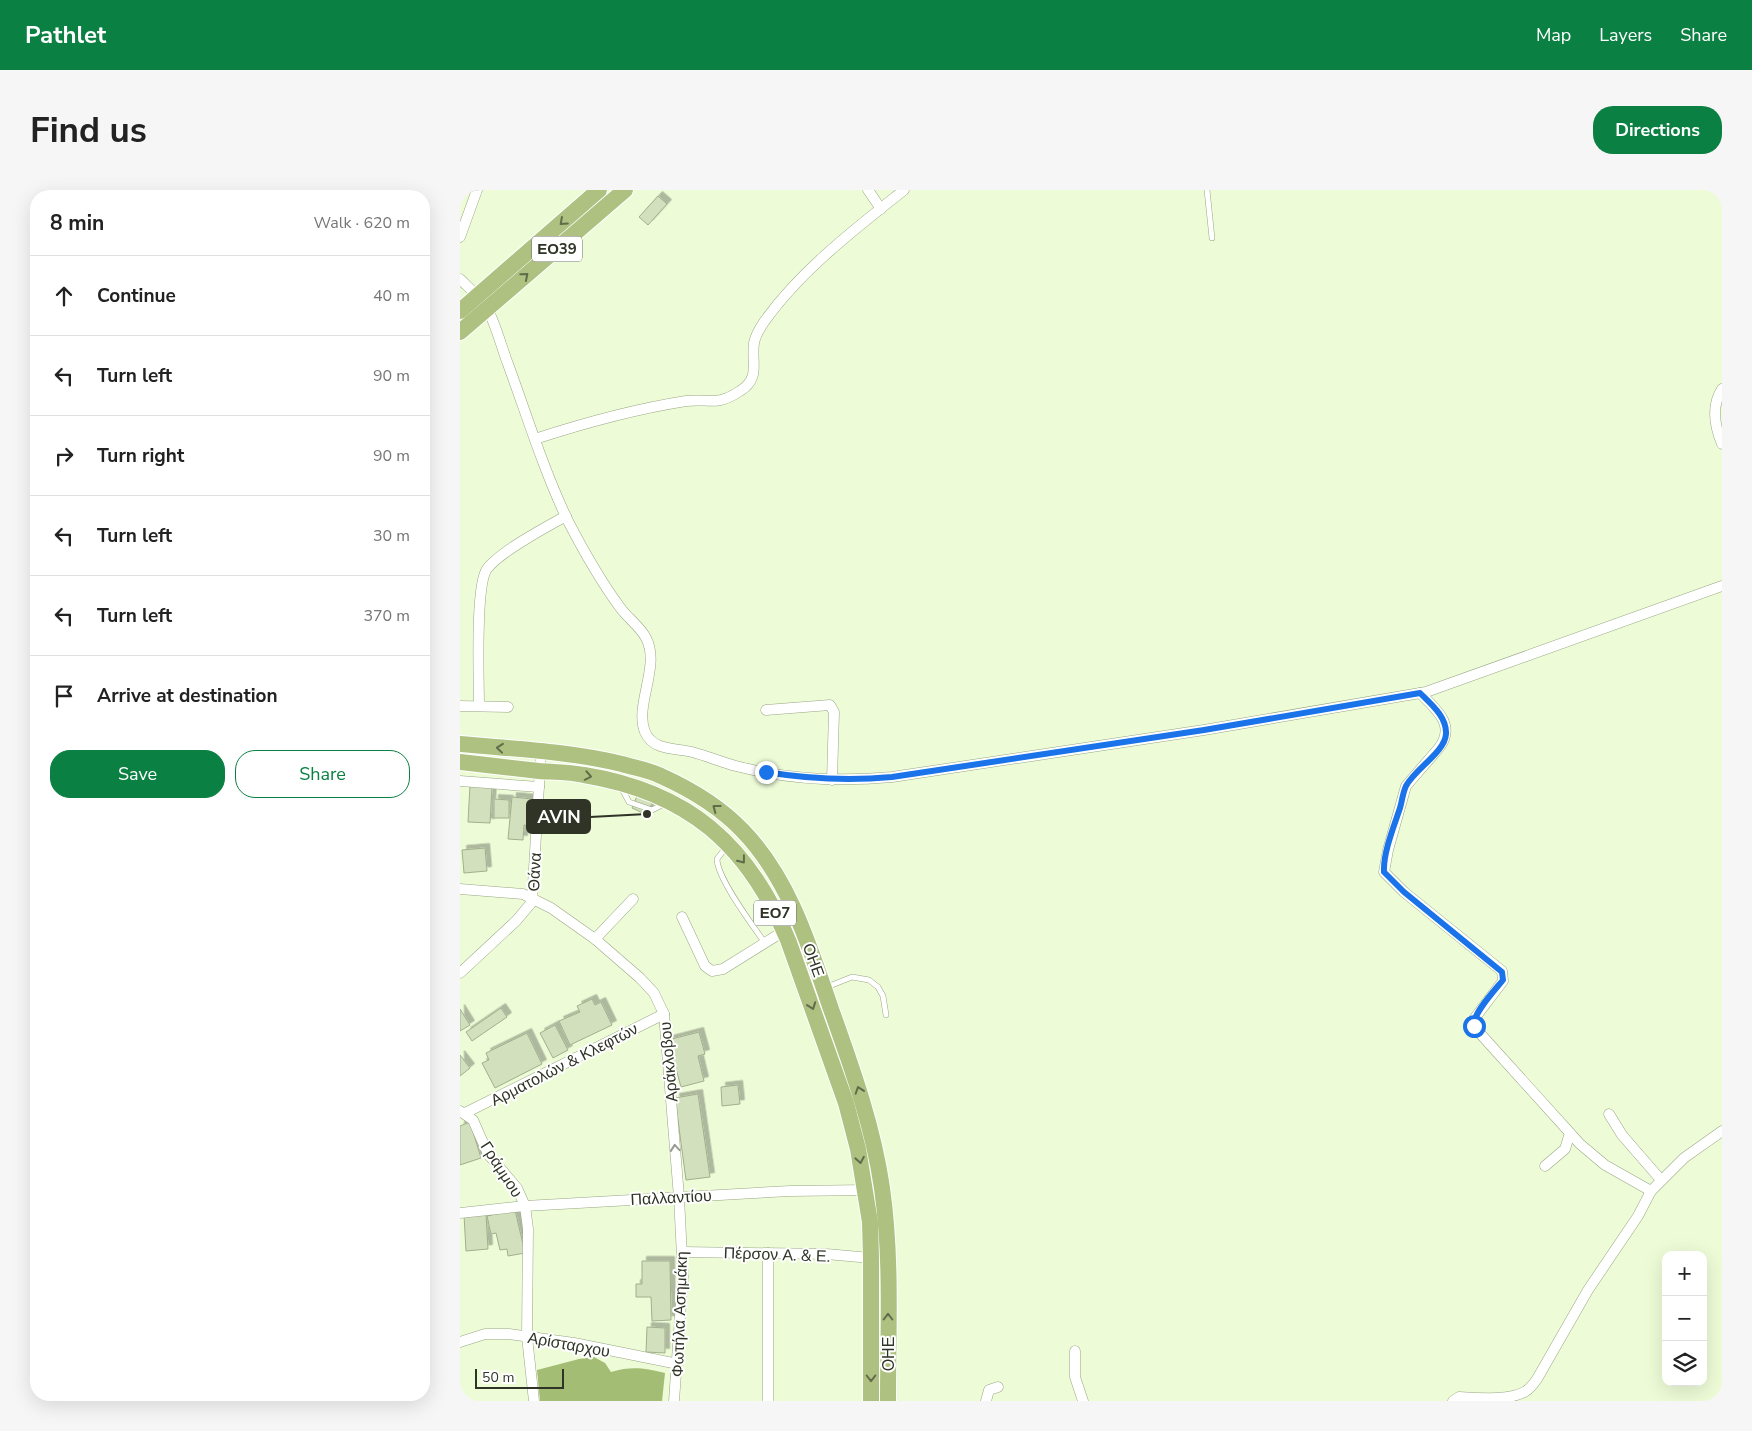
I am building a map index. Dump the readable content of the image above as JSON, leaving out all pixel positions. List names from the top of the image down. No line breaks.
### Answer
{"streets":{"main road":["ΕΟ39","ΕΟ7","ΟΗΕ"],"street":["Θάνα","Αράκλοβου","Αρματολών & Κλεφτών","Γράμμου","Παλλαντίου","Πέρσον Α. & Ε.","Φωτήλα Ασημάκη","Αρίσταρχου"]},"crossings":[["Θάνα","ΟΗΕ"],["Θάνα","Αράκλοβου"],["ΟΗΕ","Παλλαντίου"],["ΟΗΕ","Πέρσον Α. & Ε."],["Αράκλοβου","Αρματολών & Κλεφτών"],["Αράκλοβου","Παλλαντίου"],["Αράκλοβου","Φωτήλα Ασημάκη"],["Αρματολών & Κλεφτών","Γράμμου"],["Γράμμου","Παλλαντίου"],["Παλλαντίου","Φωτήλα Ασημάκη"],["Πέρσον Α. & Ε.","Φωτήλα Ασημάκη"],["Φωτήλα Ασημάκη","Αρίσταρχου"]],"one_way":["Αράκλοβου"],"places":["AVIN"],"scale_bar":"50 m","page":{"header":"Pathlet","nav":["Map","Layers","Share"],"buttons":["Directions",["Save","Share"]],"title":"Find us","heading":["8 min","Walk · 620 m"],"list":[["Continue","40 m"],["Turn left","90 m"],["Turn right","90 m"],["Turn left","30 m"],["Turn left","370 m"],"Arrive at destination"],"map_buttons":["+","−"],"scale":"50 m"}}
